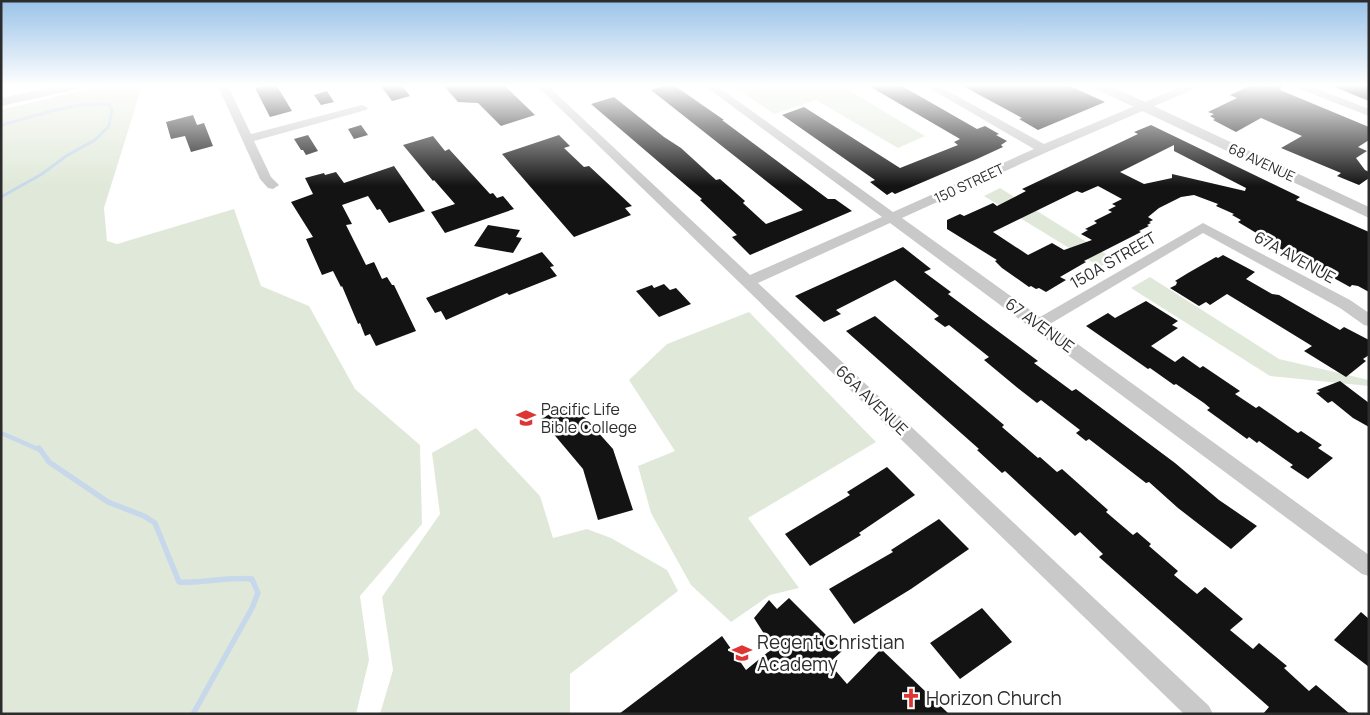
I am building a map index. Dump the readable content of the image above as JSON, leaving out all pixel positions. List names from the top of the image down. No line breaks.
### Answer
{"streets":{"street":["68 AVENUE","150 STREET","67A AVENUE","150A STREET","67 AVENUE","66A AVENUE"]},"crossings":[["150 STREET","67 AVENUE"],["150 STREET","66A AVENUE"],["67A AVENUE","150A STREET"],["150A STREET","67 AVENUE"]],"places":{"school or university":["Pacific Life Bible College","Regent Christian Academy"],"church":["Horizon Church"]}}
